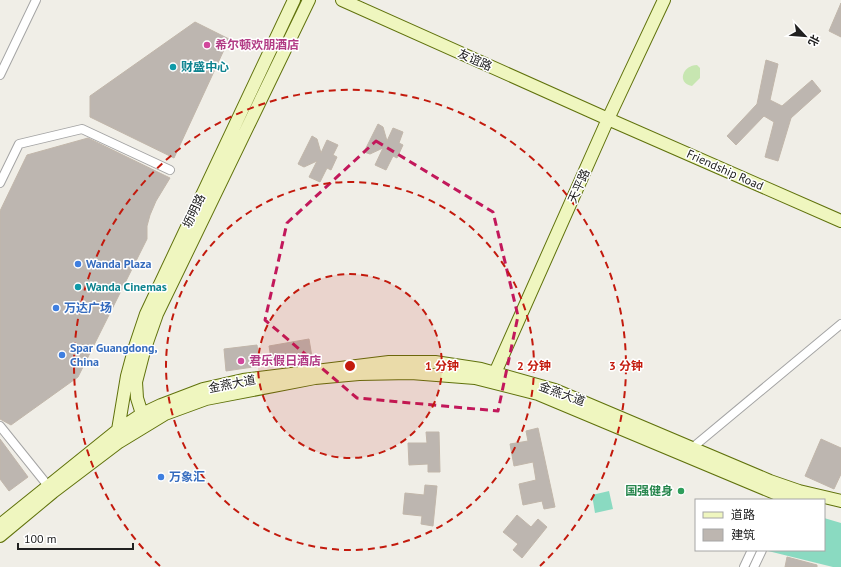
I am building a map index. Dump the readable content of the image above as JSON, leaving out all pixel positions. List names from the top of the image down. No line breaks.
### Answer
{"streets":{"main road":["友谊路","Friendship Road","天平路","坜明路","金燕大道"]},"crossings":[["友谊路","Friendship Road"],["友谊路","天平路"],["Friendship Road","天平路"],["天平路","金燕大道"],["坜明路","金燕大道"]],"places":["希尔顿欢朋酒店","财盛中心","Wanda Plaza","Wanda Cinemas","万达广场","Spar Guangdong, China","君乐假日酒店","万象汇","国强健身"],"legend":["道路","建筑"],"scale_bar":"100 m","north":"bottom right","rings":["1 分钟","2 分钟","3 分钟"]}
